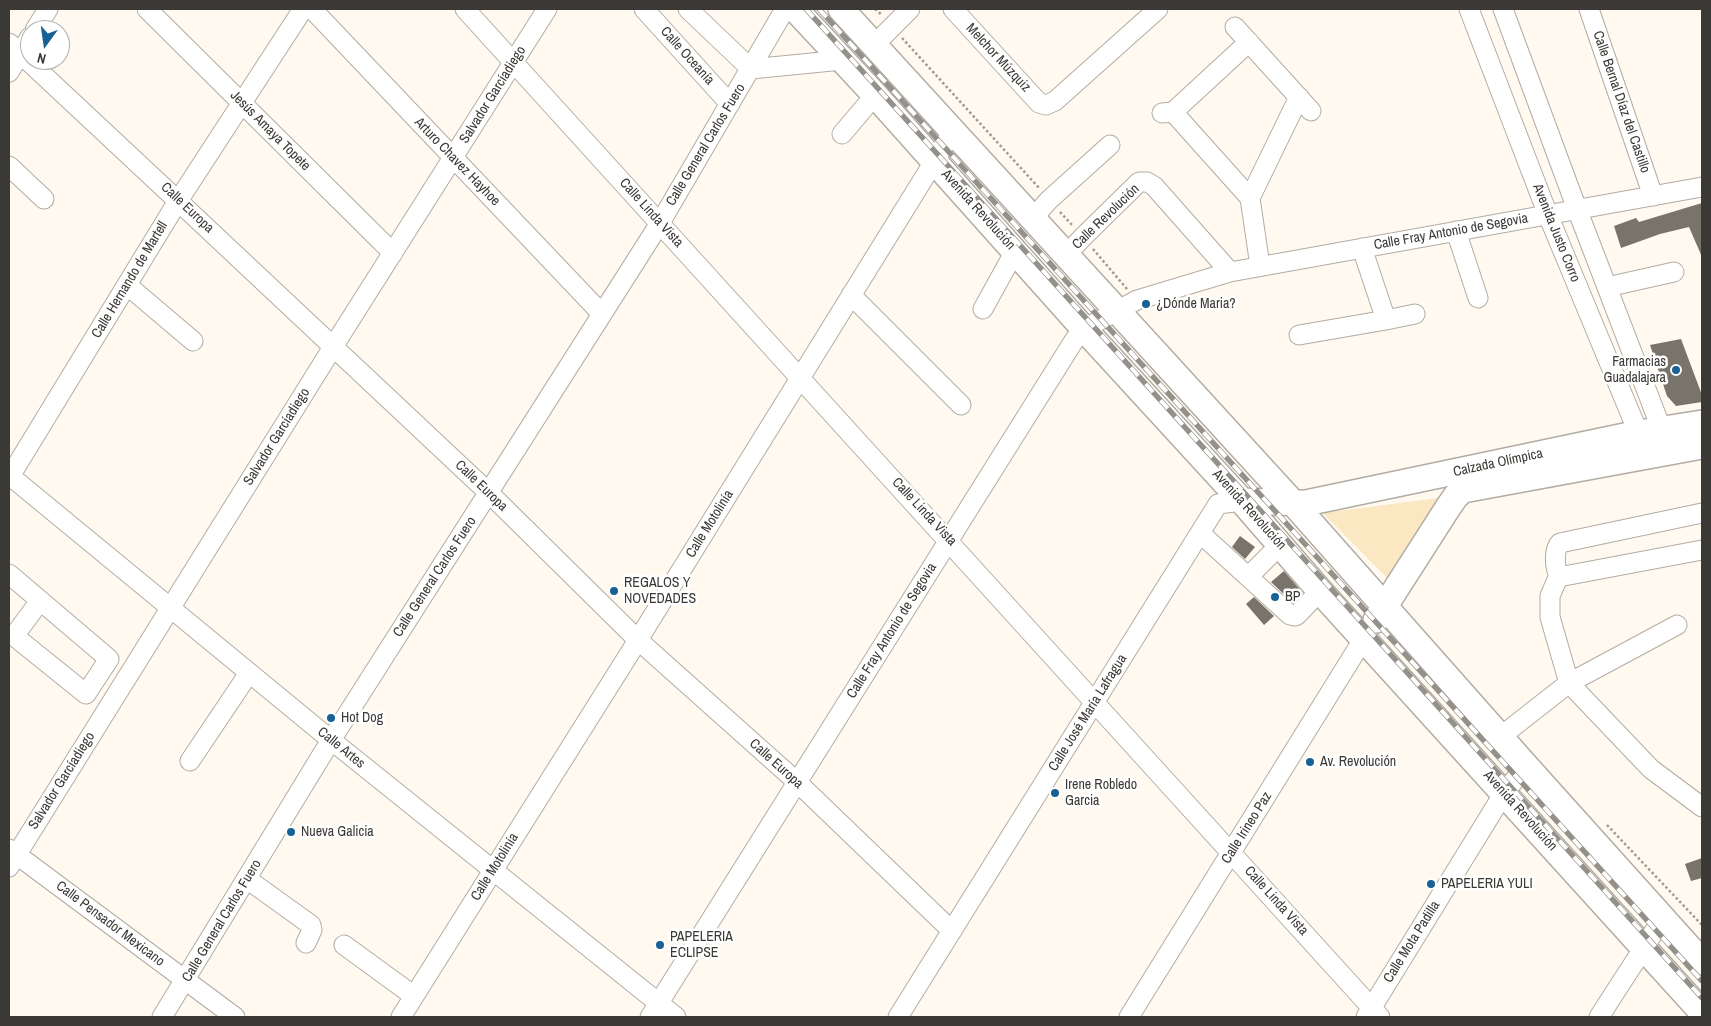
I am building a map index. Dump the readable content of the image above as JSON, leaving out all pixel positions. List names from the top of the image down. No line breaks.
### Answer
{"streets":{"main road":["Avenida Revolución","Calzada Olímpica"],"street":["Calle Oceanía","Melchor Múzquiz","Salvador Garcíadiego","Calle Bernal Díaz del Castillo","Jesús Amaya Topete","Calle General Carlos Fuero","Arturo Chavez Hayhoe","Calle Europa","Calle Linda Vista","Calle Revolución","Calle Fray Antonio de Segovia","Avenida Justo Corro","Calle Hernando de Martell","Calle Motolinía","Calle José María Lafragua","Calle Artes","Calle Irineo Paz","Calle Pensador Mexicano","Calle Mota Padilla"]},"crossings":[["Calle Oceanía","Calle General Carlos Fuero"],["Salvador Garcíadiego","Jesús Amaya Topete"],["Salvador Garcíadiego","Arturo Chavez Hayhoe"],["Salvador Garcíadiego","Calle Europa"],["Salvador Garcíadiego","Calle Linda Vista"],["Salvador Garcíadiego","Calle Artes"],["Salvador Garcíadiego","Calle Pensador Mexicano"],["Calle Bernal Díaz del Castillo","Calle Fray Antonio de Segovia"],["Jesús Amaya Topete","Calle Hernando de Martell"],["Calle General Carlos Fuero","Arturo Chavez Hayhoe"],["Calle General Carlos Fuero","Calle Europa"],["Calle General Carlos Fuero","Calle Linda Vista"],["Calle General Carlos Fuero","Calle Artes"],["Calle General Carlos Fuero","Calle Pensador Mexicano"],["Calle Europa","Calle Fray Antonio de Segovia"],["Calle Europa","Calle Hernando de Martell"],["Calle Europa","Calle Motolinía"],["Calle Europa","Calle José María Lafragua"],["Avenida Revolución","Calle Fray Antonio de Segovia"],["Avenida Revolución","Calzada Olímpica"],["Avenida Revolución","Calle Motolinía"],["Avenida Revolución","Calle José María Lafragua"],["Avenida Revolución","Calle Irineo Paz"],["Avenida Revolución","Calle Mota Padilla"],["Calle Linda Vista","Calle Fray Antonio de Segovia"],["Calle Linda Vista","Calle Motolinía"],["Calle Linda Vista","Calle José María Lafragua"],["Calle Linda Vista","Calle Irineo Paz"],["Calle Linda Vista","Calle Mota Padilla"],["Calle Revolución","Calle Fray Antonio de Segovia"],["Calle Fray Antonio de Segovia","Avenida Justo Corro"],["Calle Fray Antonio de Segovia","Calle Artes"],["Avenida Justo Corro","Calzada Olímpica"],["Calle Hernando de Martell","Calle Artes"],["Calzada Olímpica","Calle José María Lafragua"],["Calzada Olímpica","Calle Irineo Paz"],["Calle Motolinía","Calle Artes"]],"places":["¿Dónde Maria?","Farmacias Guadalajara","REGALOS Y NOVEDADES","BP","Hot Dog","Av. Revolución","Irene Robledo Garcia","Nueva Galicia","PAPELERIA YULI","PAPELERIA ECLIPSE"],"north":"bottom"}
